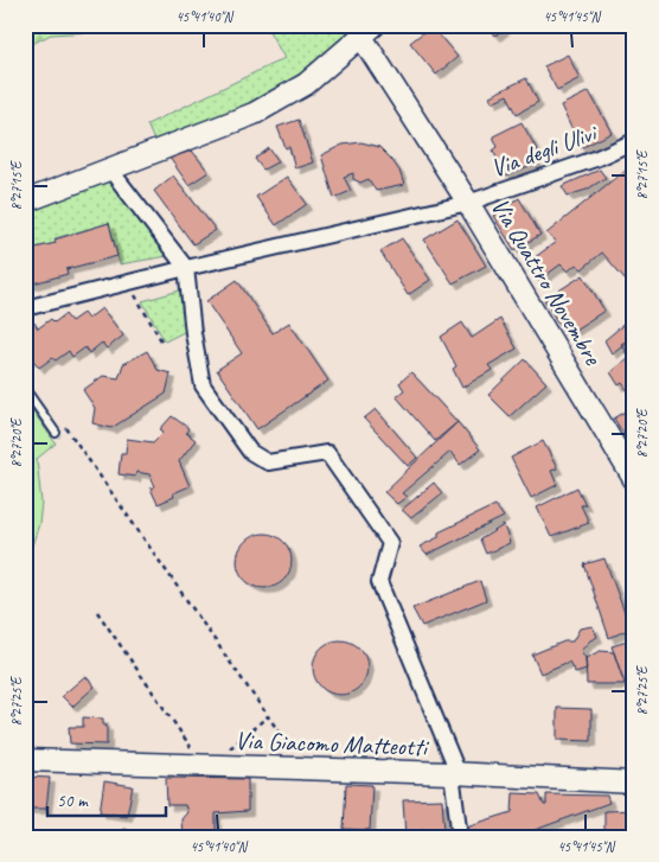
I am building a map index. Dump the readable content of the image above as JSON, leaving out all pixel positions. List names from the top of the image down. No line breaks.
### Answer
{"streets":{"street":["Via degli Ulivi","Via Quattro Novembre","Via Giacomo Matteotti"]},"crossings":[["Via degli Ulivi","Via Quattro Novembre"]],"scale_bar":"50 m","coordinates":["45°41'40\"N","45°41'45\"N","8°27'15\"E","8°27'20\"E","8°27'25\"E"]}
